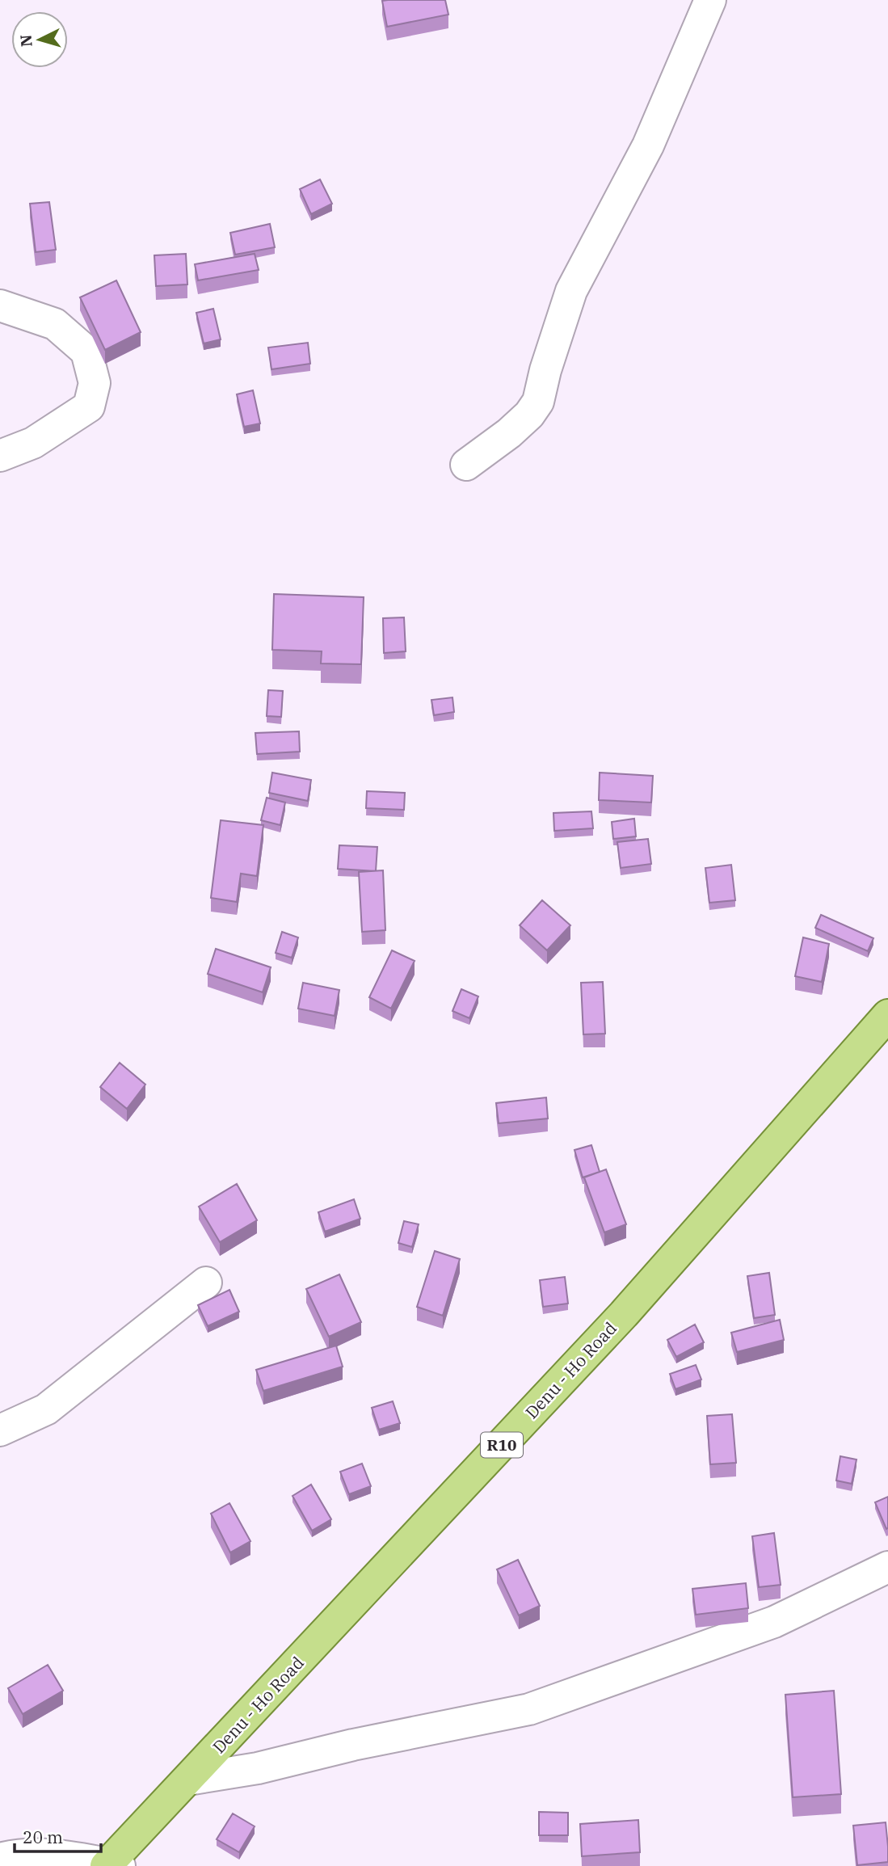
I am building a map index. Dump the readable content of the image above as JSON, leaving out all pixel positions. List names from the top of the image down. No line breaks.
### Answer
{"streets":{"main road":["Denu - Ho Road","R10"]},"scale_bar":"20 m","north":"left"}
